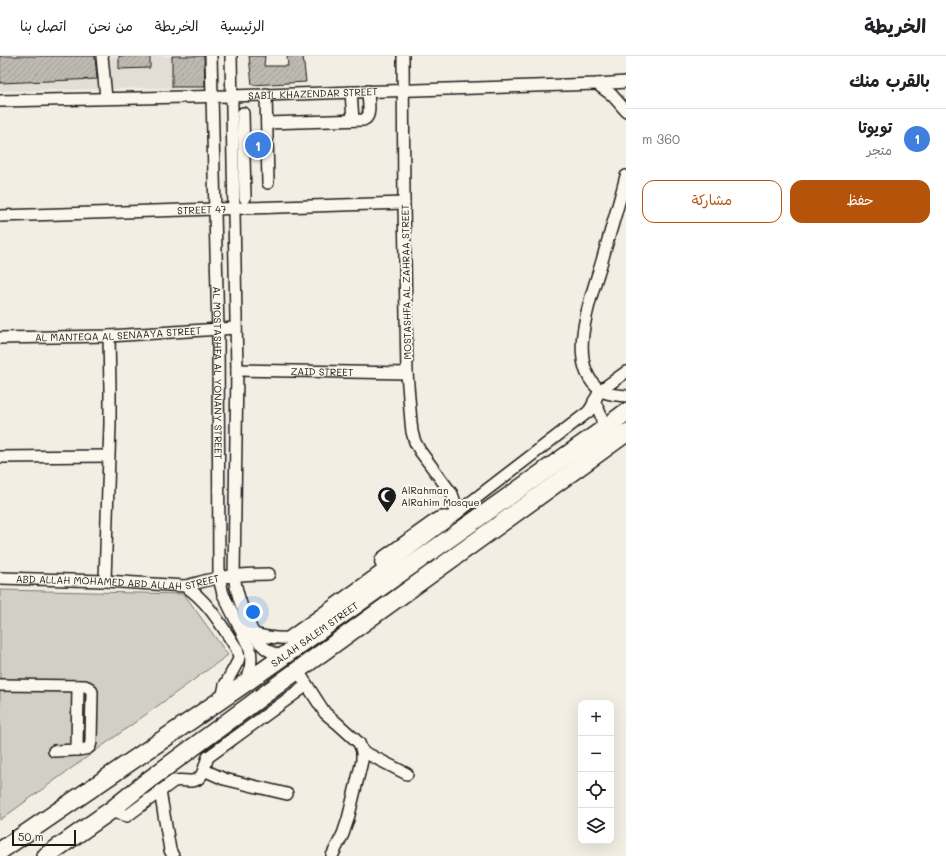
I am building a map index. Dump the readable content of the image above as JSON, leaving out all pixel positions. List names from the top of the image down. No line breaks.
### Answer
{"streets":{"highway":["SALAH SALEM STREET"],"street":["SABIL KHAZENDAR STREET","STREET 47","MOSTASHFA AL ZAHRAA STREET","AL MANTEQA AL SENAAYA STREET","ZAID STREET","AL MOSTASHFA AL YONANY STREET","ABD ALLAH MOHAMED ABD ALLAH STREET"]},"crossings":[["SABIL KHAZENDAR STREET","MOSTASHFA AL ZAHRAA STREET"],["SABIL KHAZENDAR STREET","AL MOSTASHFA AL YONANY STREET"],["STREET 47","MOSTASHFA AL ZAHRAA STREET"],["STREET 47","AL MOSTASHFA AL YONANY STREET"],["MOSTASHFA AL ZAHRAA STREET","ZAID STREET"],["AL MANTEQA AL SENAAYA STREET","AL MOSTASHFA AL YONANY STREET"],["ZAID STREET","AL MOSTASHFA AL YONANY STREET"],["AL MOSTASHFA AL YONANY STREET","ABD ALLAH MOHAMED ABD ALLAH STREET"],["AL MOSTASHFA AL YONANY STREET","SALAH SALEM STREET"]],"places":{"mosque":["AlRahman AlRahim Mosque"]},"scale_bar":"50 m","page":{"header":"الخريطة","nav":["الرئيسية","الخريطة","من نحن","اتصل بنا"],"heading":"بالقرب منك","list":[{"mark":"1","name":"تويوتا","note":"متجر","value":"360 m"}],"pins":"1","buttons":["حفظ","مشاركة"],"map_buttons":["+","−"],"scale":"50 m"}}
